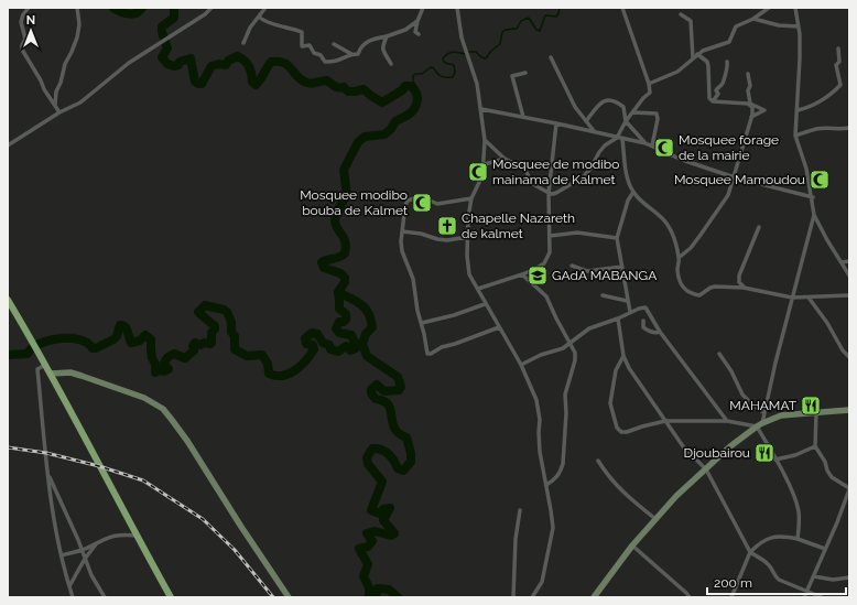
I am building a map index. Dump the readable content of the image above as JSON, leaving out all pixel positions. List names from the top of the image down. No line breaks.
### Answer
{"places":{"mosque":["Mosquee forage de la mairie","Mosquee de modibo mainama de Kalmet","Mosquee Mamoudou","Mosquee modibo bouba de Kalmet"],"church":["Chapelle Nazareth de kalmet"],"school or university":["GAdA MABANGA"],"restaurant":["MAHAMAT","Djoubairou"]},"scale_bar":"200 m","north":"top"}
